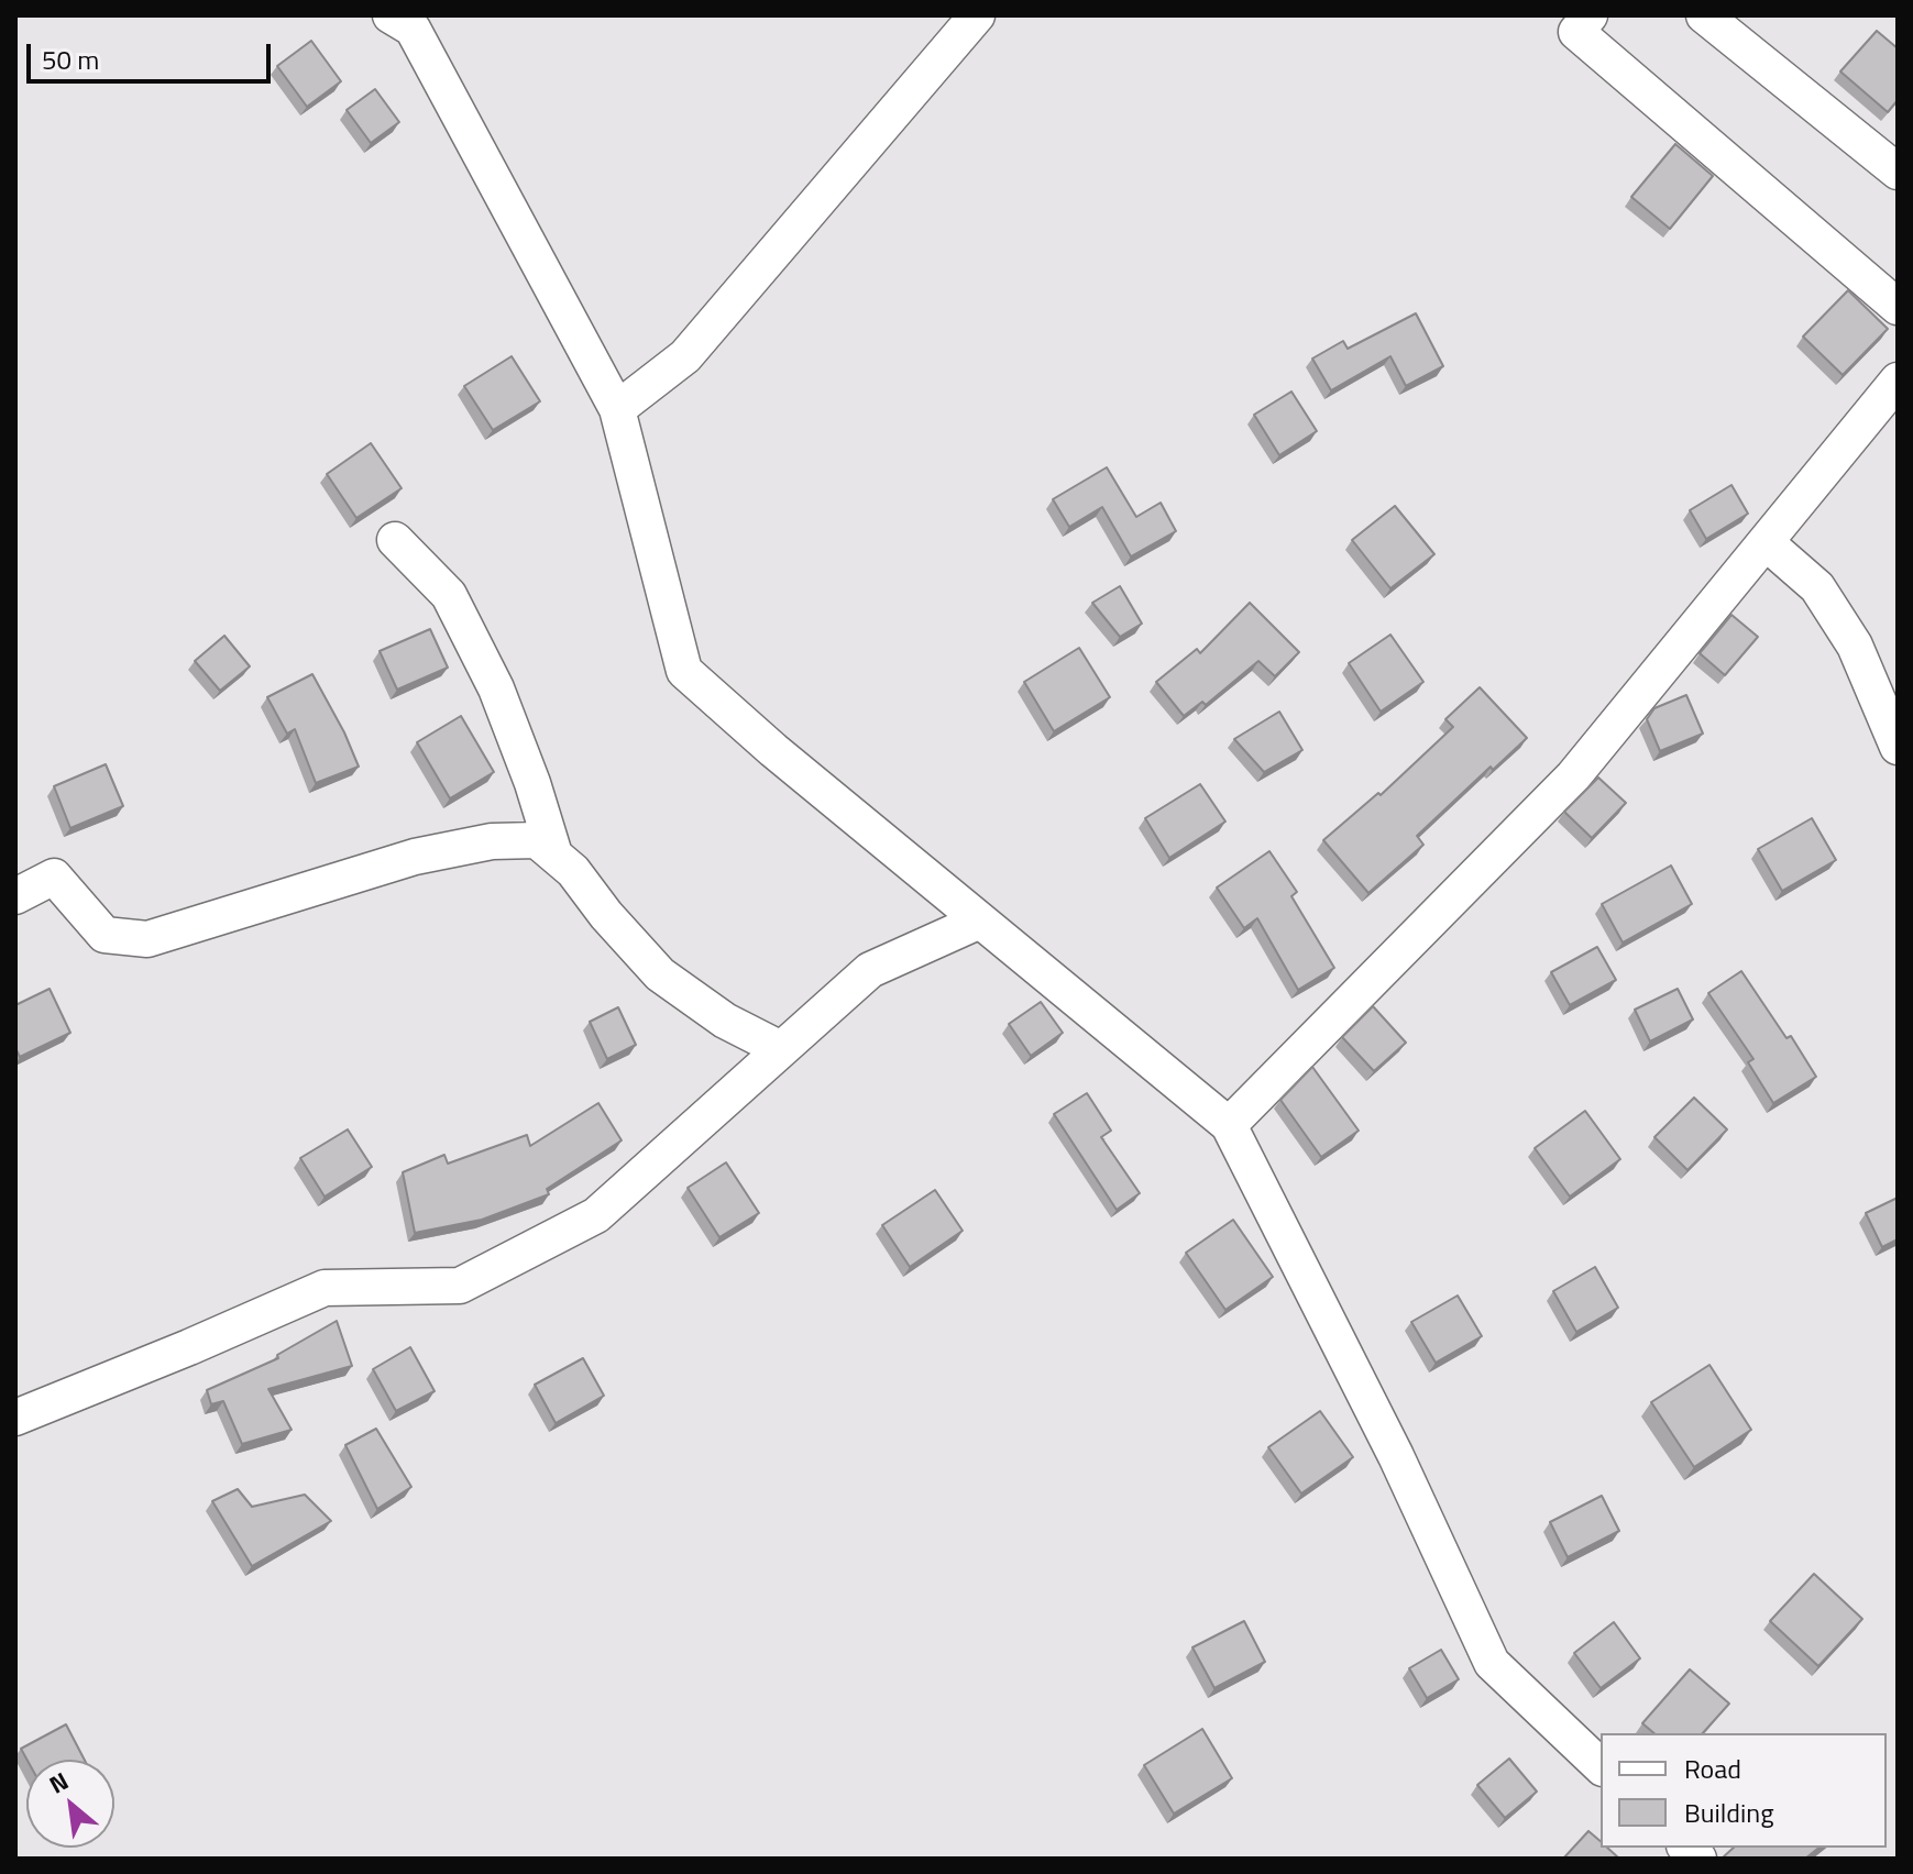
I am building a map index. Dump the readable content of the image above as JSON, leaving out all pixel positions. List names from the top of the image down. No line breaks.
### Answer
{"legend":["Road","Building"],"scale_bar":"50 m","north":"top left"}
